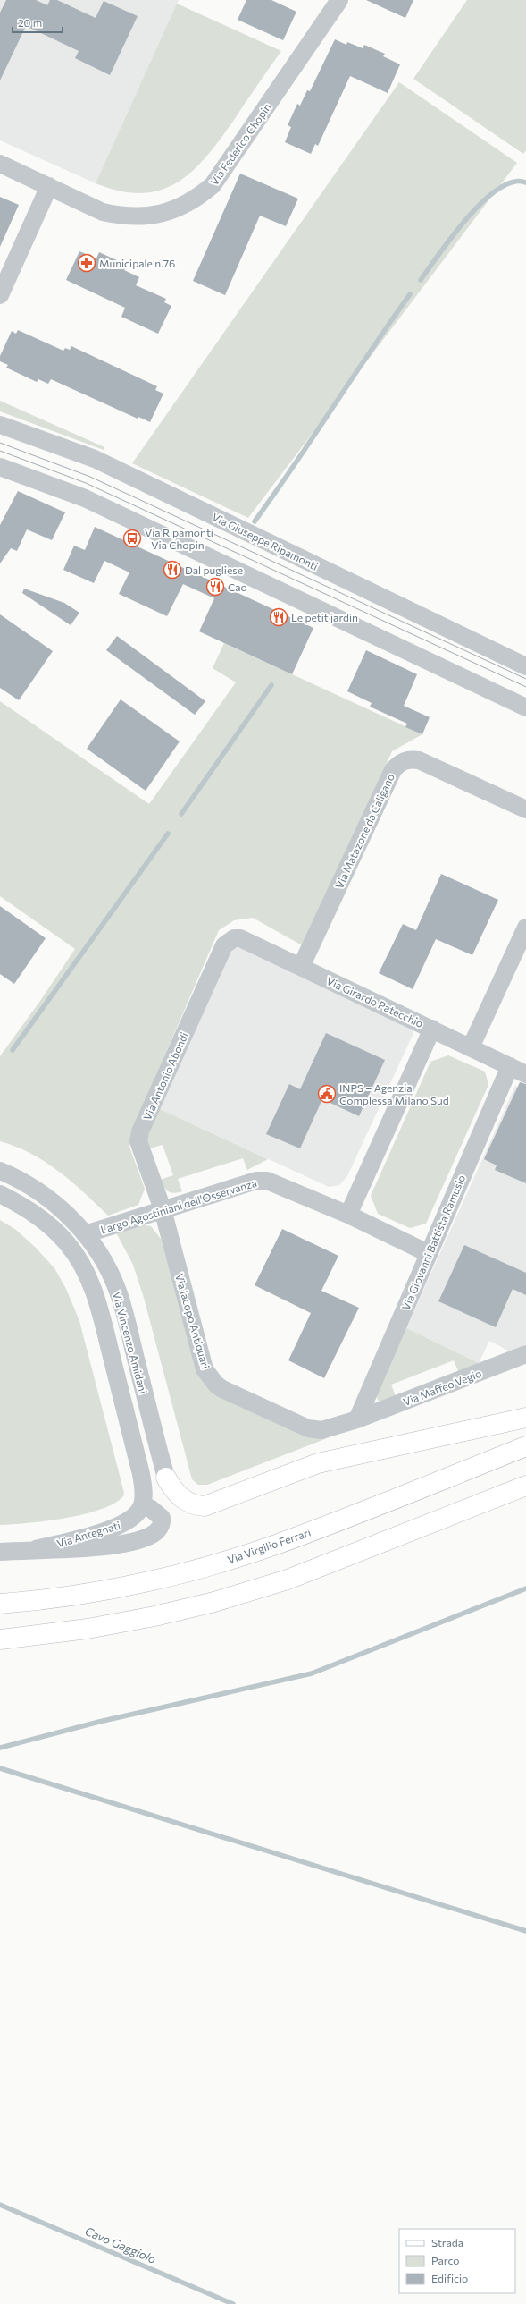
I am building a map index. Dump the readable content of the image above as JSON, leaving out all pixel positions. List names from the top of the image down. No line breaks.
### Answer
{"streets":{"main road":["Via Virgilio Ferrari"],"street":["Via Federico Chopin","Via Giuseppe Ripamonti","Via Matazone da Caligano","Via Girardo Patecchio","Via Antonio Abondi","Largo Agostiniani dell'Osservanza","Via Giovanni Battista Ramusio","Via Iacopo Antiquari","Via Vincenzo Amidani","Via Maffeo Vegio","Via Antegnati"]},"crossings":[["Via Matazone da Caligano","Via Girardo Patecchio"],["Via Girardo Patecchio","Via Antonio Abondi"],["Via Girardo Patecchio","Via Giovanni Battista Ramusio"],["Via Antonio Abondi","Largo Agostiniani dell'Osservanza"],["Via Antonio Abondi","Via Iacopo Antiquari"],["Largo Agostiniani dell'Osservanza","Via Giovanni Battista Ramusio"],["Largo Agostiniani dell'Osservanza","Via Iacopo Antiquari"],["Largo Agostiniani dell'Osservanza","Via Vincenzo Amidani"],["Via Giovanni Battista Ramusio","Via Iacopo Antiquari"],["Via Giovanni Battista Ramusio","Via Maffeo Vegio"],["Via Iacopo Antiquari","Via Maffeo Vegio"],["Via Vincenzo Amidani","Via Antegnati"]],"water":["Cavo Gaggiolo"],"places":{"pharmacy":["Municipale n.76"],"bus stop":["Via Ripamonti - Via Chopin"],"restaurant":["Dal pugliese","Cao","Le petit jardin"],"public building":["INPS – Agenzia Complessa Milano Sud"]},"legend":["Strada","Parco","Edificio"],"scale_bar":"20 m"}
